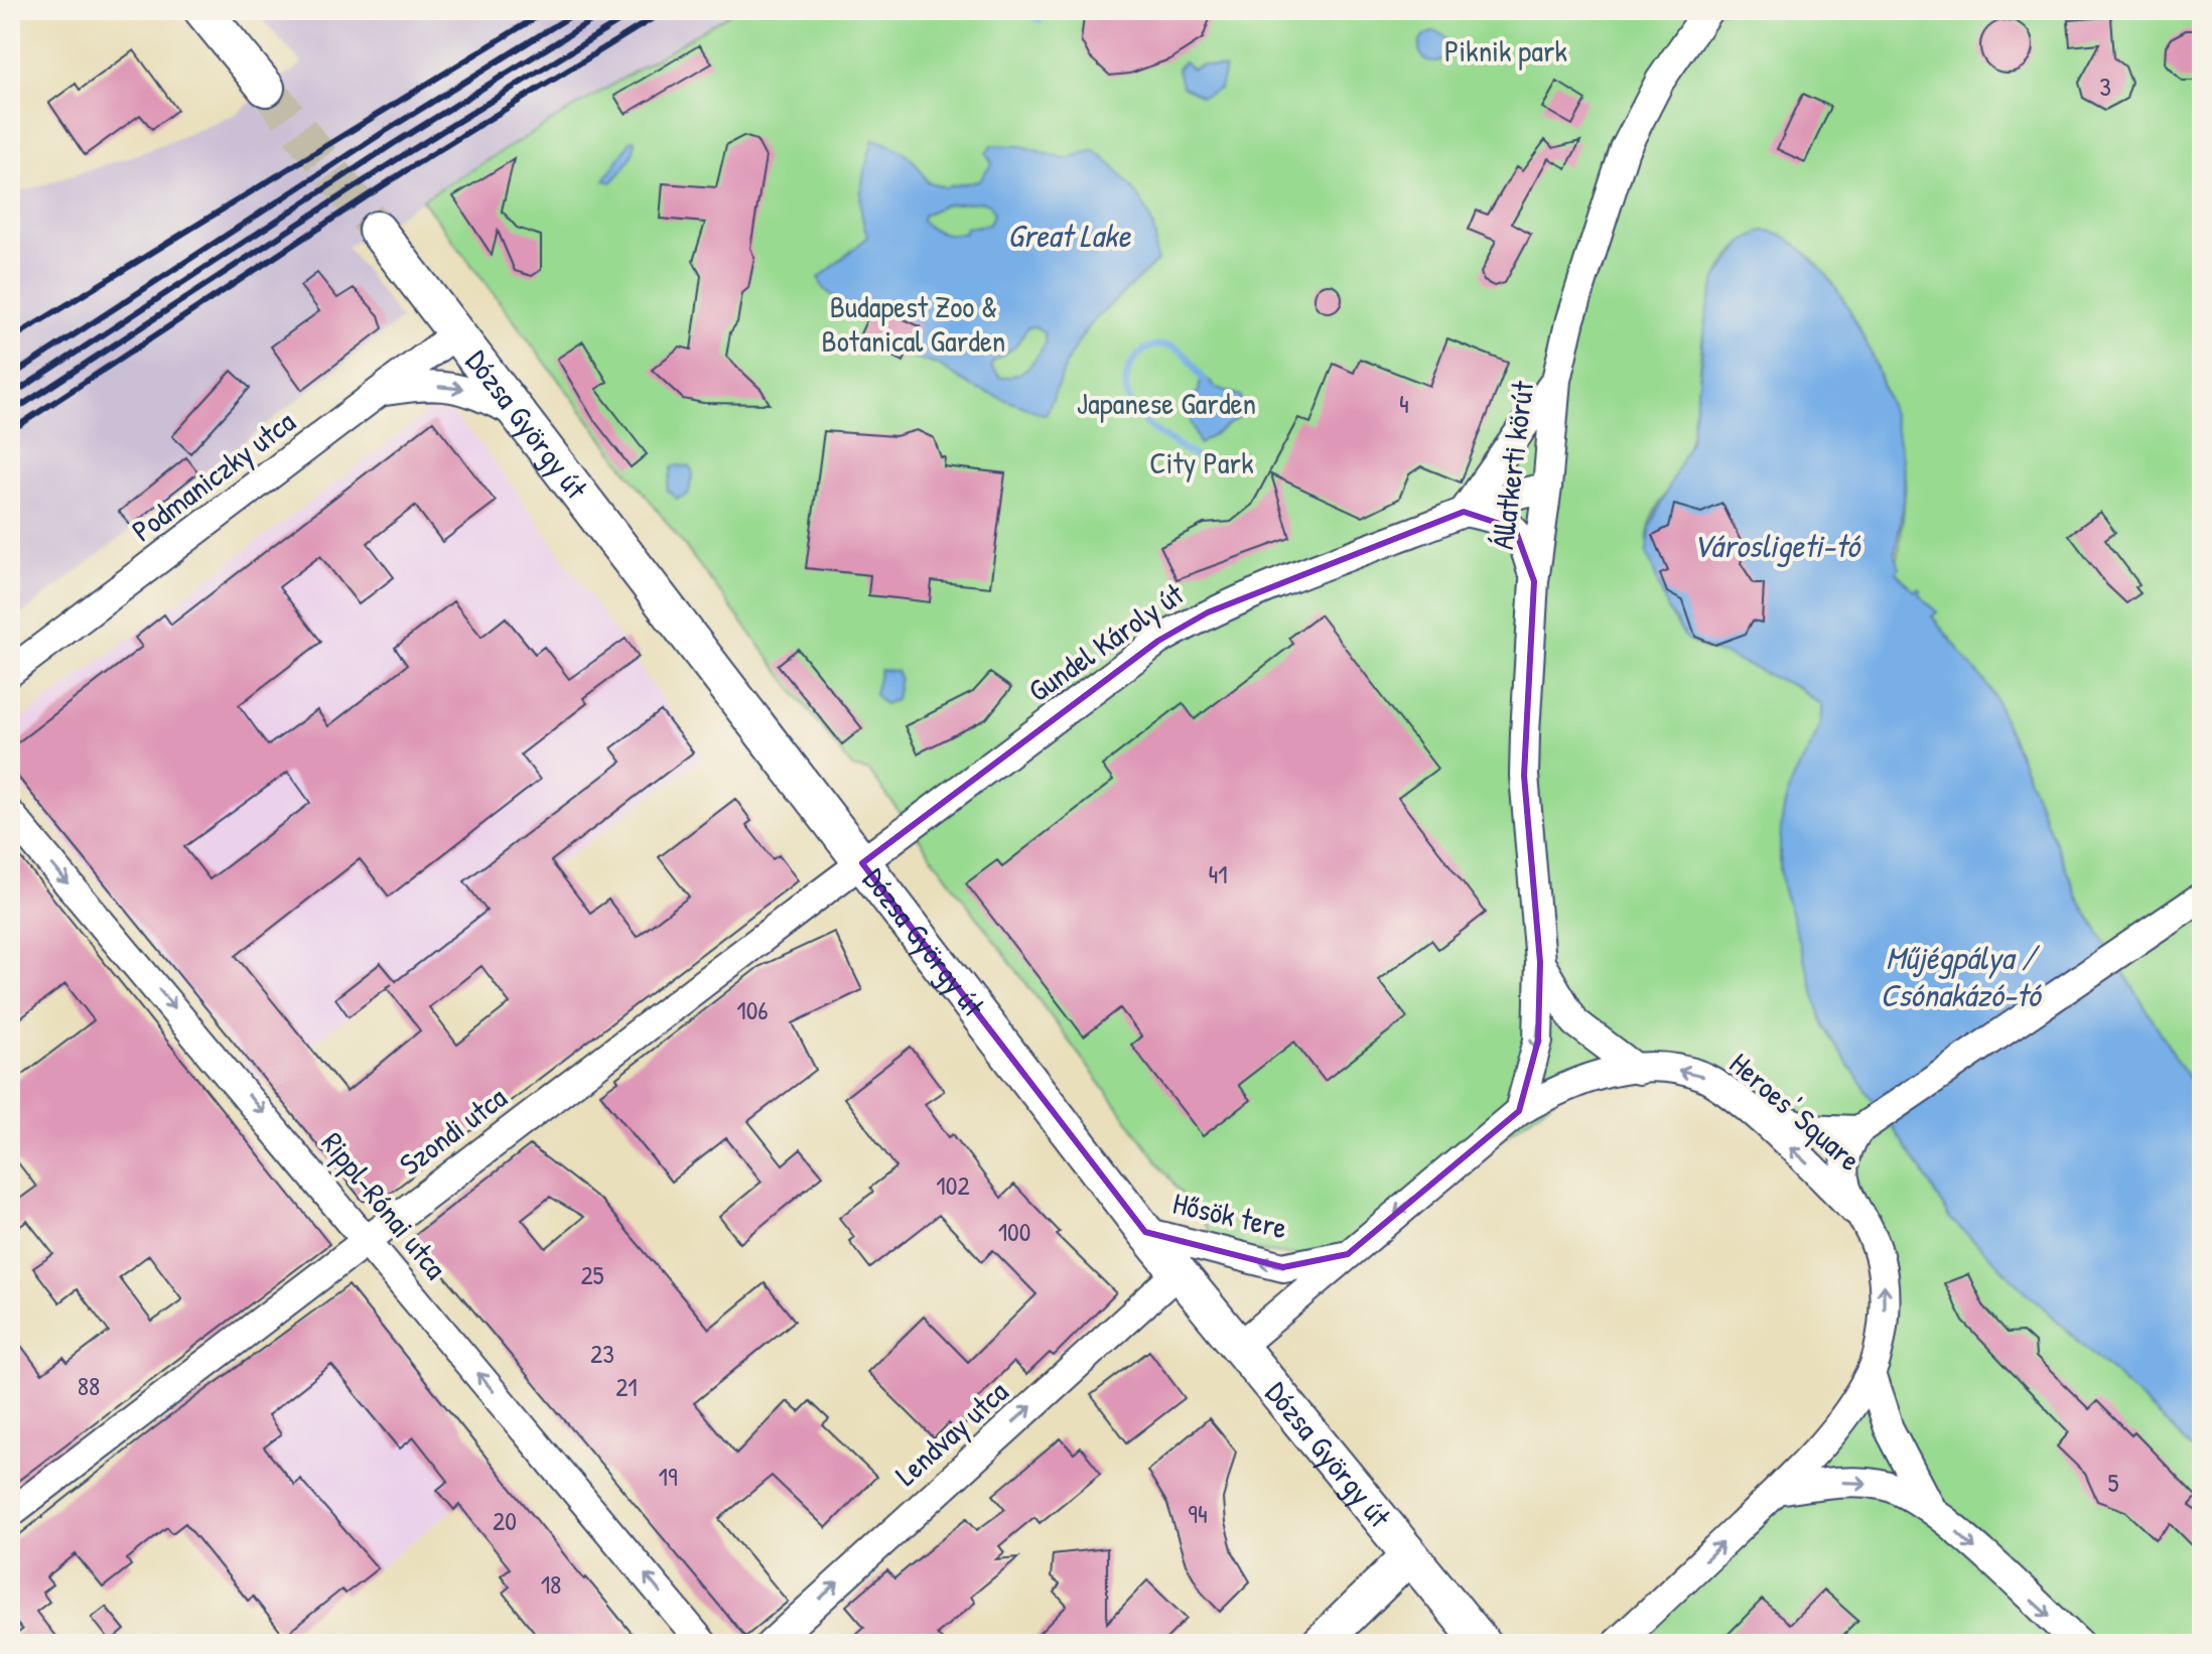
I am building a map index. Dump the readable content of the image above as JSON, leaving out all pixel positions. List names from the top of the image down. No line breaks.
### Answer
{"streets":{"main road":["Dózsa György út"],"street":["Állatkerti körút","Podmaniczky utca","Gundel Károly út","Heroes' Square","Szondi utca","Rippl-Rónai utca","Hősök tere","Lendvay utca"]},"crossings":[["Dózsa György út","Podmaniczky utca"],["Dózsa György út","Gundel Károly út"],["Dózsa György út","Heroes' Square"],["Dózsa György út","Szondi utca"],["Dózsa György út","Hősök tere"],["Dózsa György út","Lendvay utca"],["Állatkerti körút","Gundel Károly út"],["Állatkerti körút","Heroes' Square"],["Gundel Károly út","Szondi utca"],["Heroes' Square","Hősök tere"],["Szondi utca","Rippl-Rónai utca"]],"one_way":["Hősök tere","Lendvay utca"],"water":["Great Lake","Városligeti-tó","Műjégpálya / Csónakázó-tó"],"parks":["Piknik park","Budapest Zoo & Botanical Garden","Japanese Garden","City Park"],"house_numbers":["3","4","41","106","102","100","25","23","88","21","19","5","94","20","18"]}
